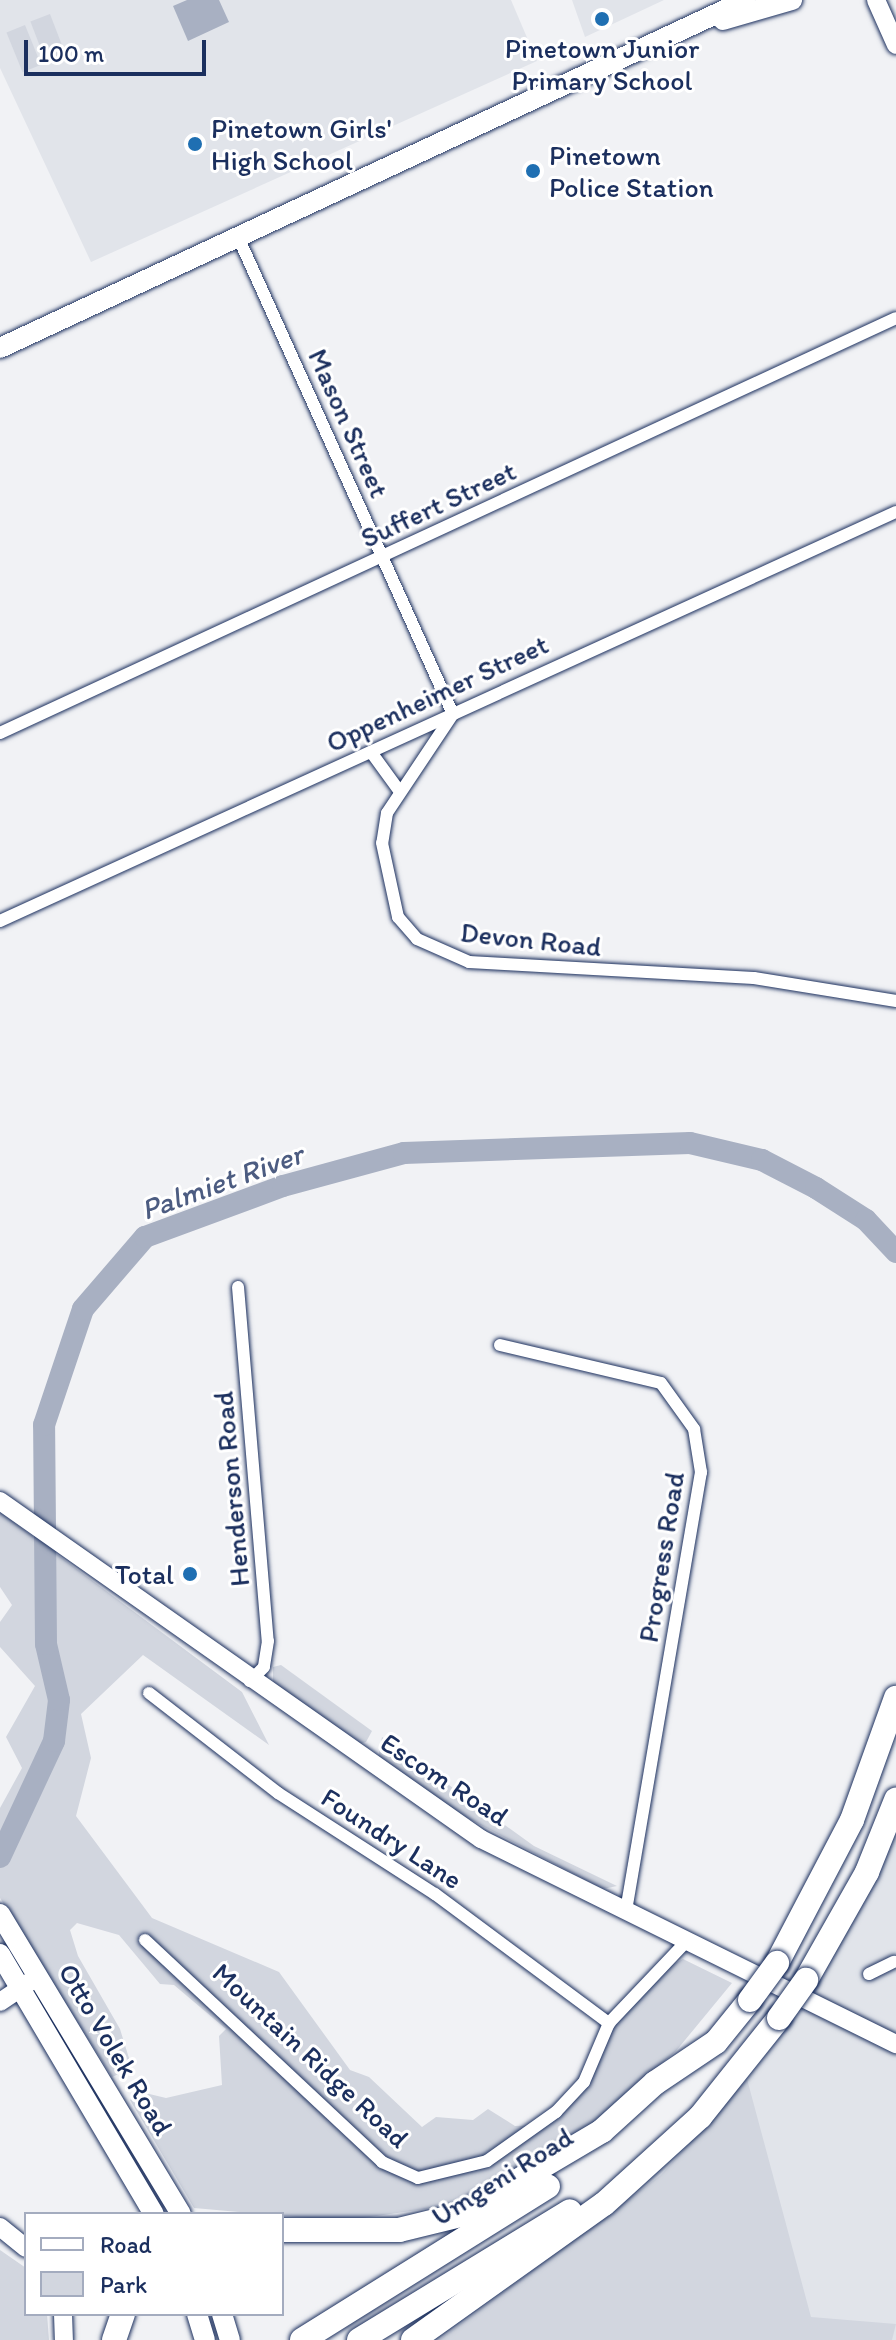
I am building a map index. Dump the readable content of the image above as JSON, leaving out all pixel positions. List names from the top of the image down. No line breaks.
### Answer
{"streets":{"highway":["Umgeni Road"],"main road":["Otto Volek Road"],"street":["Mason Street","Suffert Street","Oppenheimer Street","Devon Road","Henderson Road","Progress Road","Escom Road","Foundry Lane","Mountain Ridge Road"]},"crossings":[["Mason Street","Suffert Street"],["Mason Street","Oppenheimer Street"],["Mason Street","Devon Road"],["Oppenheimer Street","Devon Road"],["Henderson Road","Escom Road"],["Progress Road","Escom Road"],["Escom Road","Mountain Ridge Road"],["Foundry Lane","Mountain Ridge Road"]],"water":["Palmiet River"],"places":["Pinetown Junior Primary School","Pinetown Girls' High School","Pinetown Police Station","Total"],"legend":["Road","Park"],"scale_bar":"100 m"}
